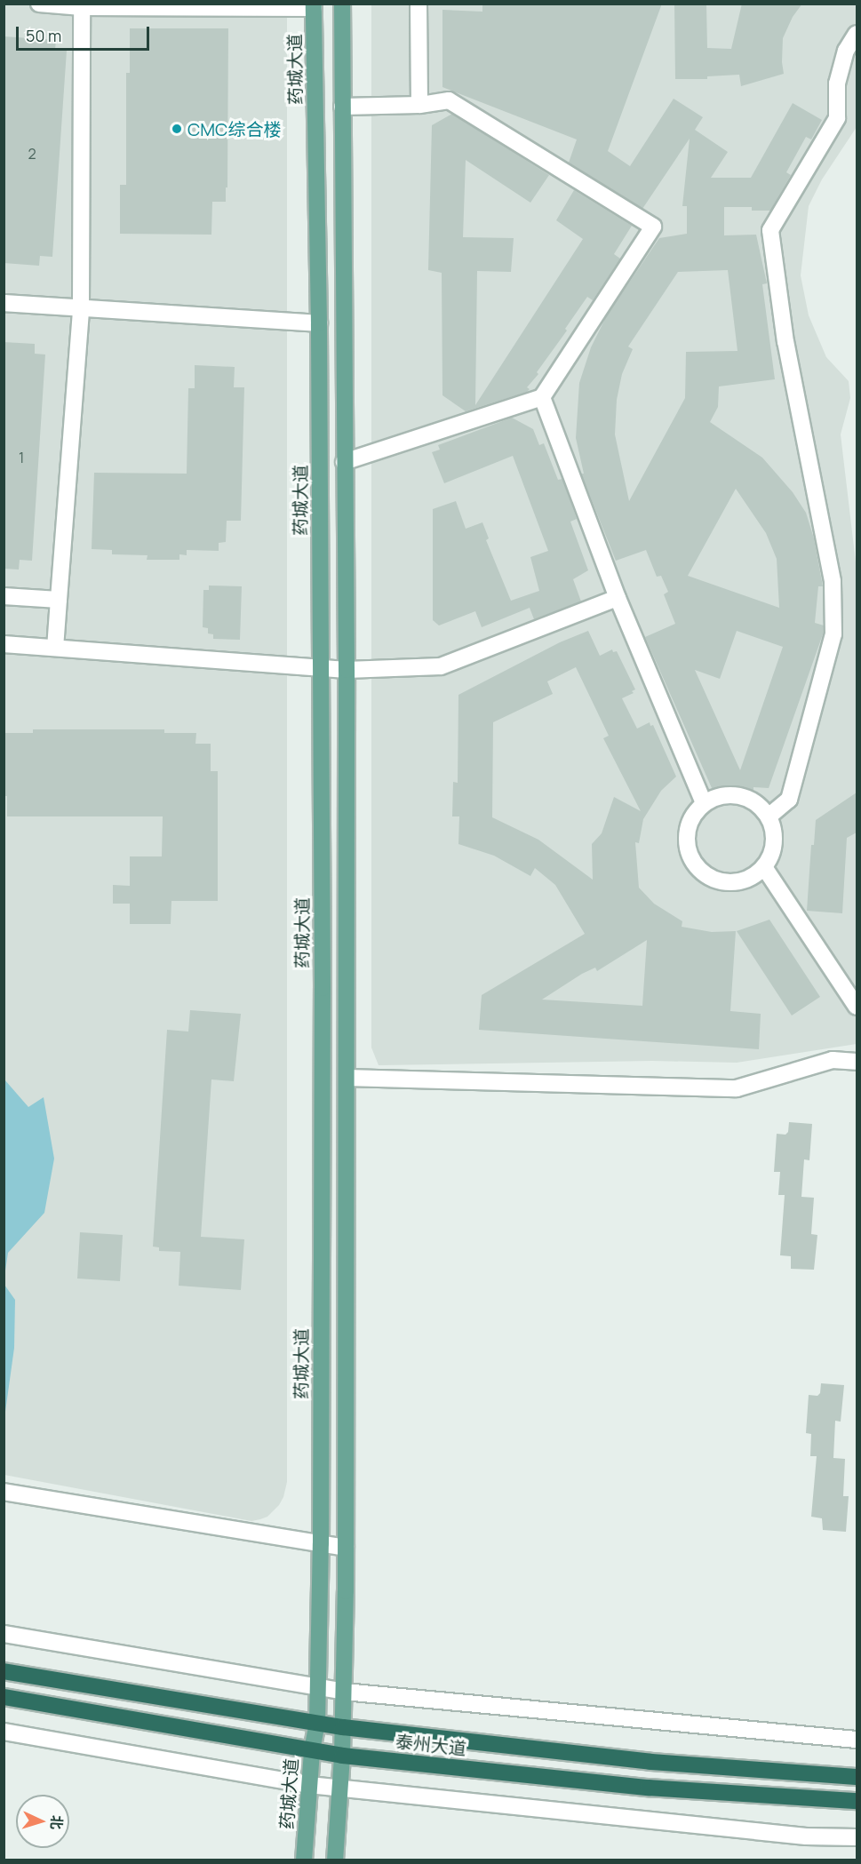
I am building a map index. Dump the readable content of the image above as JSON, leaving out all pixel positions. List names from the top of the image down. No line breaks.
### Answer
{"streets":{"highway":["泰州大道"],"main road":["药城大道"]},"crossings":[["药城大道","泰州大道"]],"places":["CMC综合楼"],"house_numbers":["2","1"],"scale_bar":"50 m","north":"right"}
